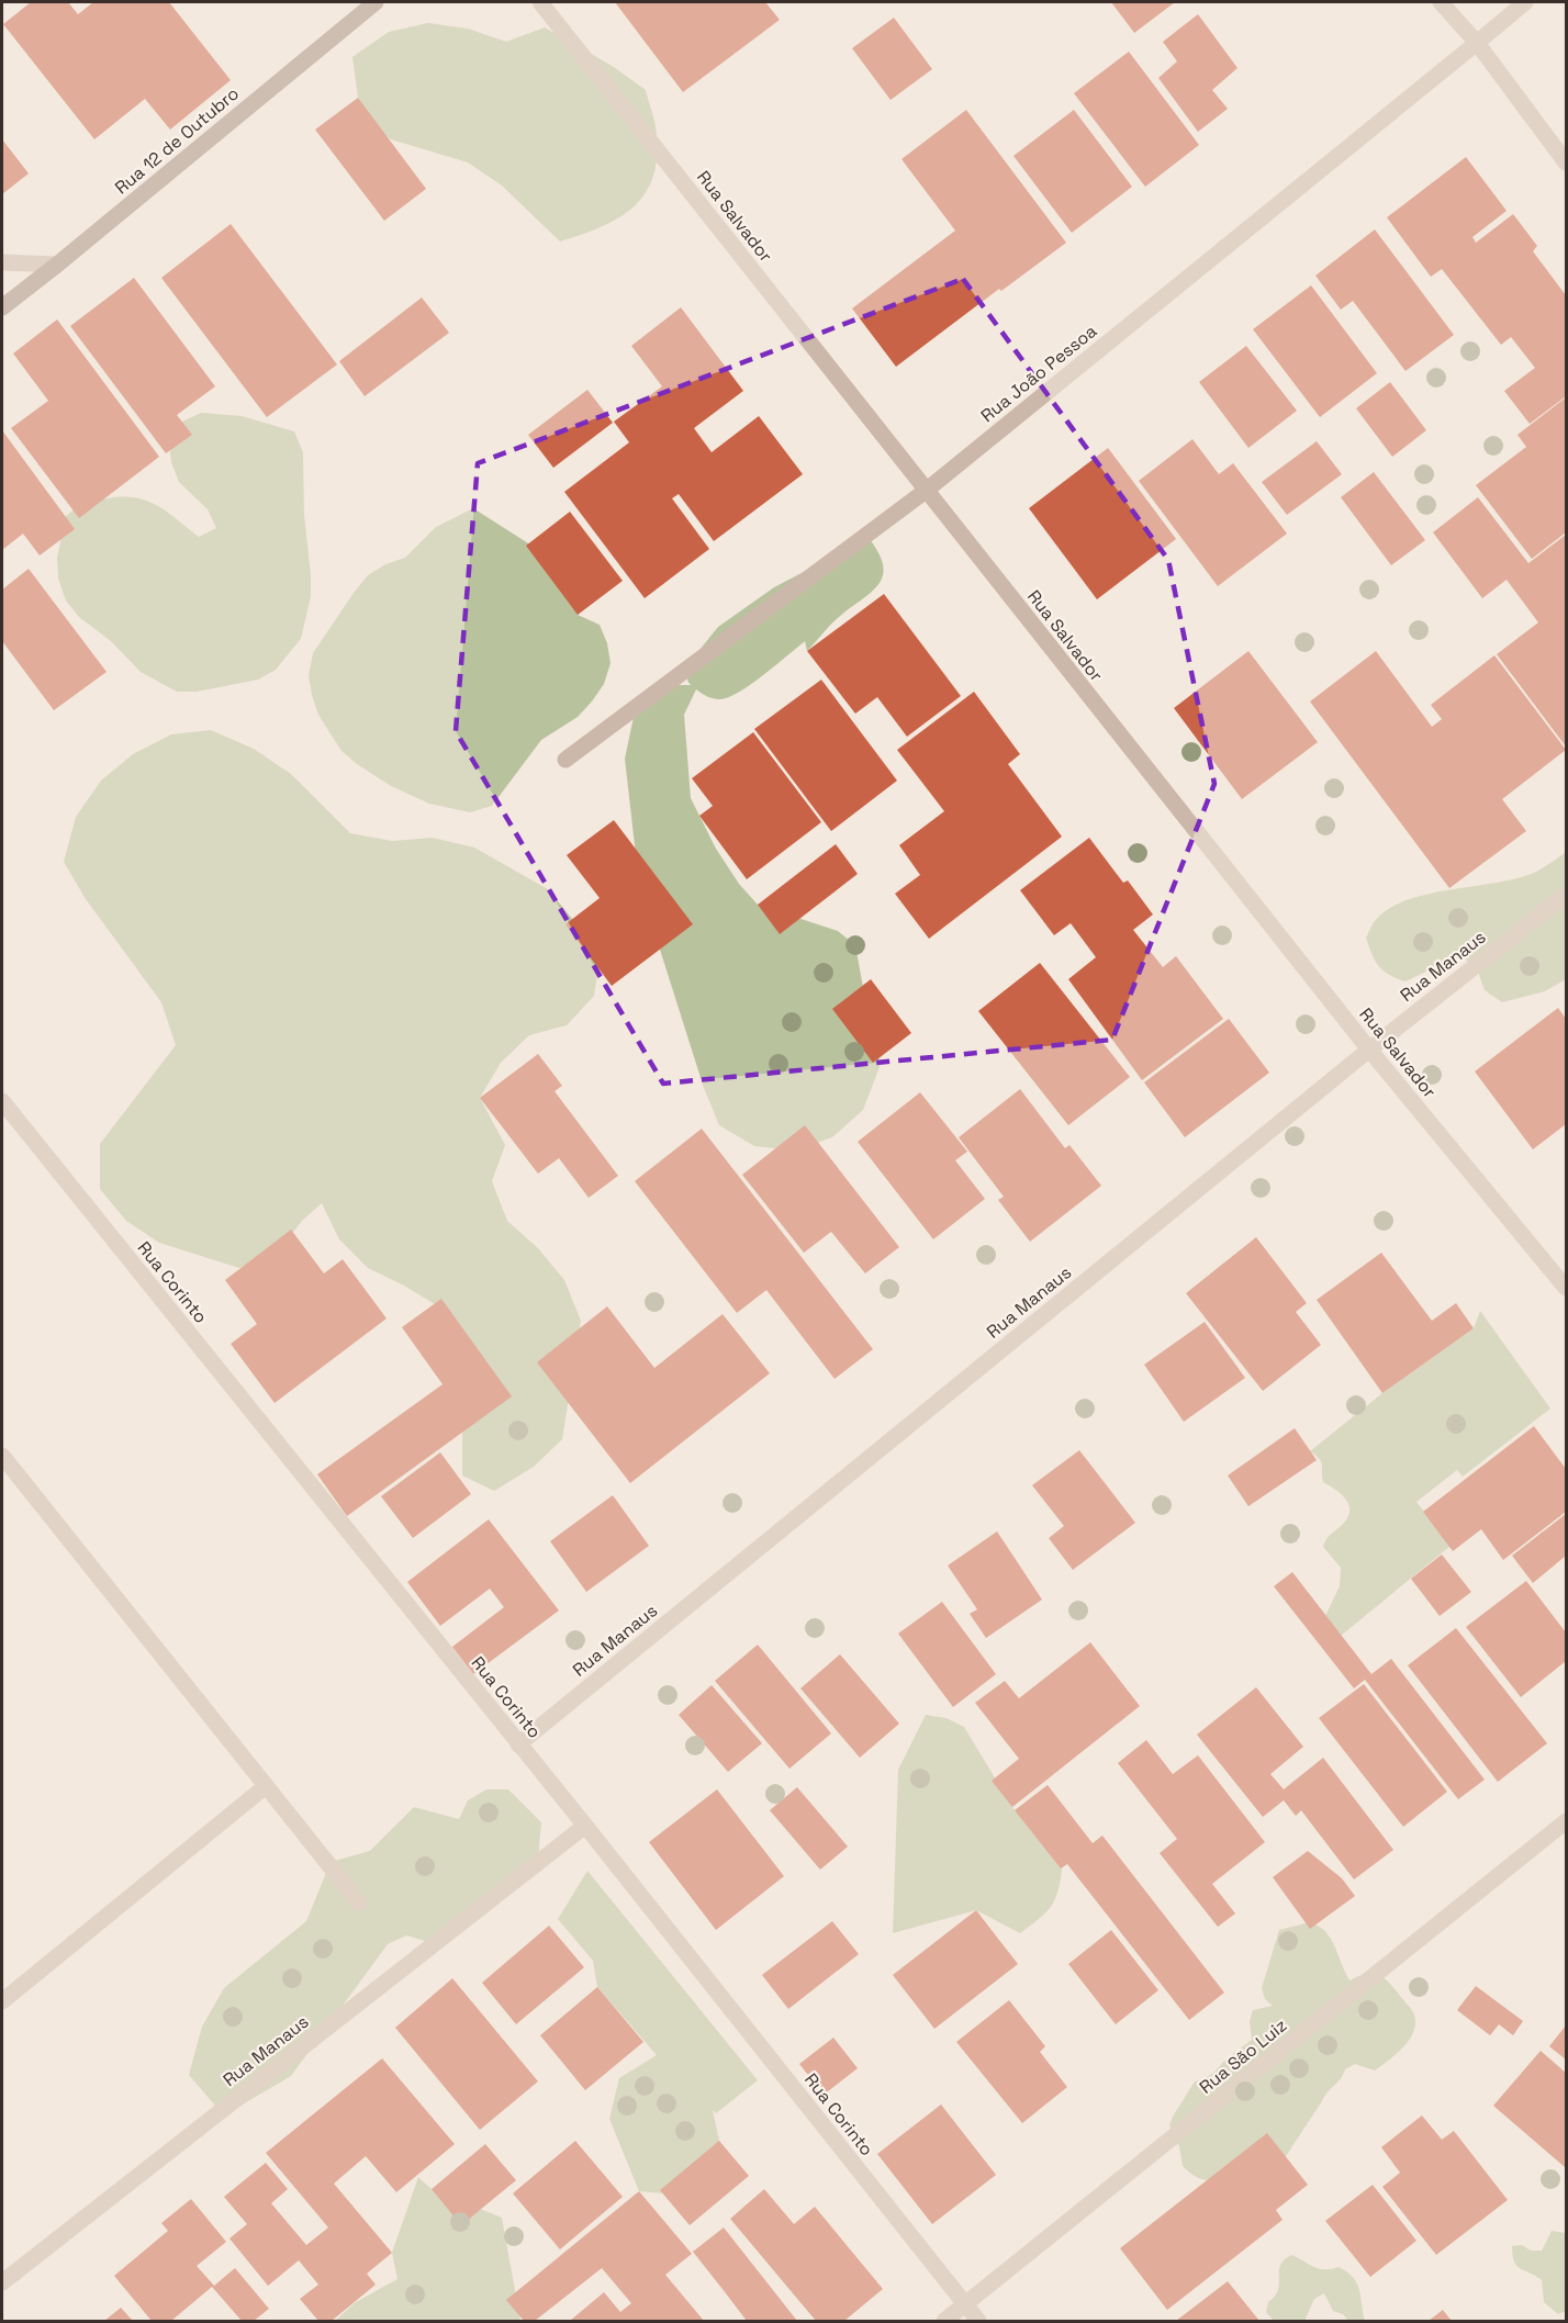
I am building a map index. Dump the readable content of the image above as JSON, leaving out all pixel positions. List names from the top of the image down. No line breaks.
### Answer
{"streets":{"main road":["Rua 12 de Outubro"],"street":["Rua Salvador","Rua João Pessoa","Rua Manaus","Rua Corinto","Rua São Luiz"]},"crossings":[["Rua Salvador","Rua João Pessoa"],["Rua Salvador","Rua Manaus"],["Rua Manaus","Rua Corinto"],["Rua Corinto","Rua São Luiz"]]}
